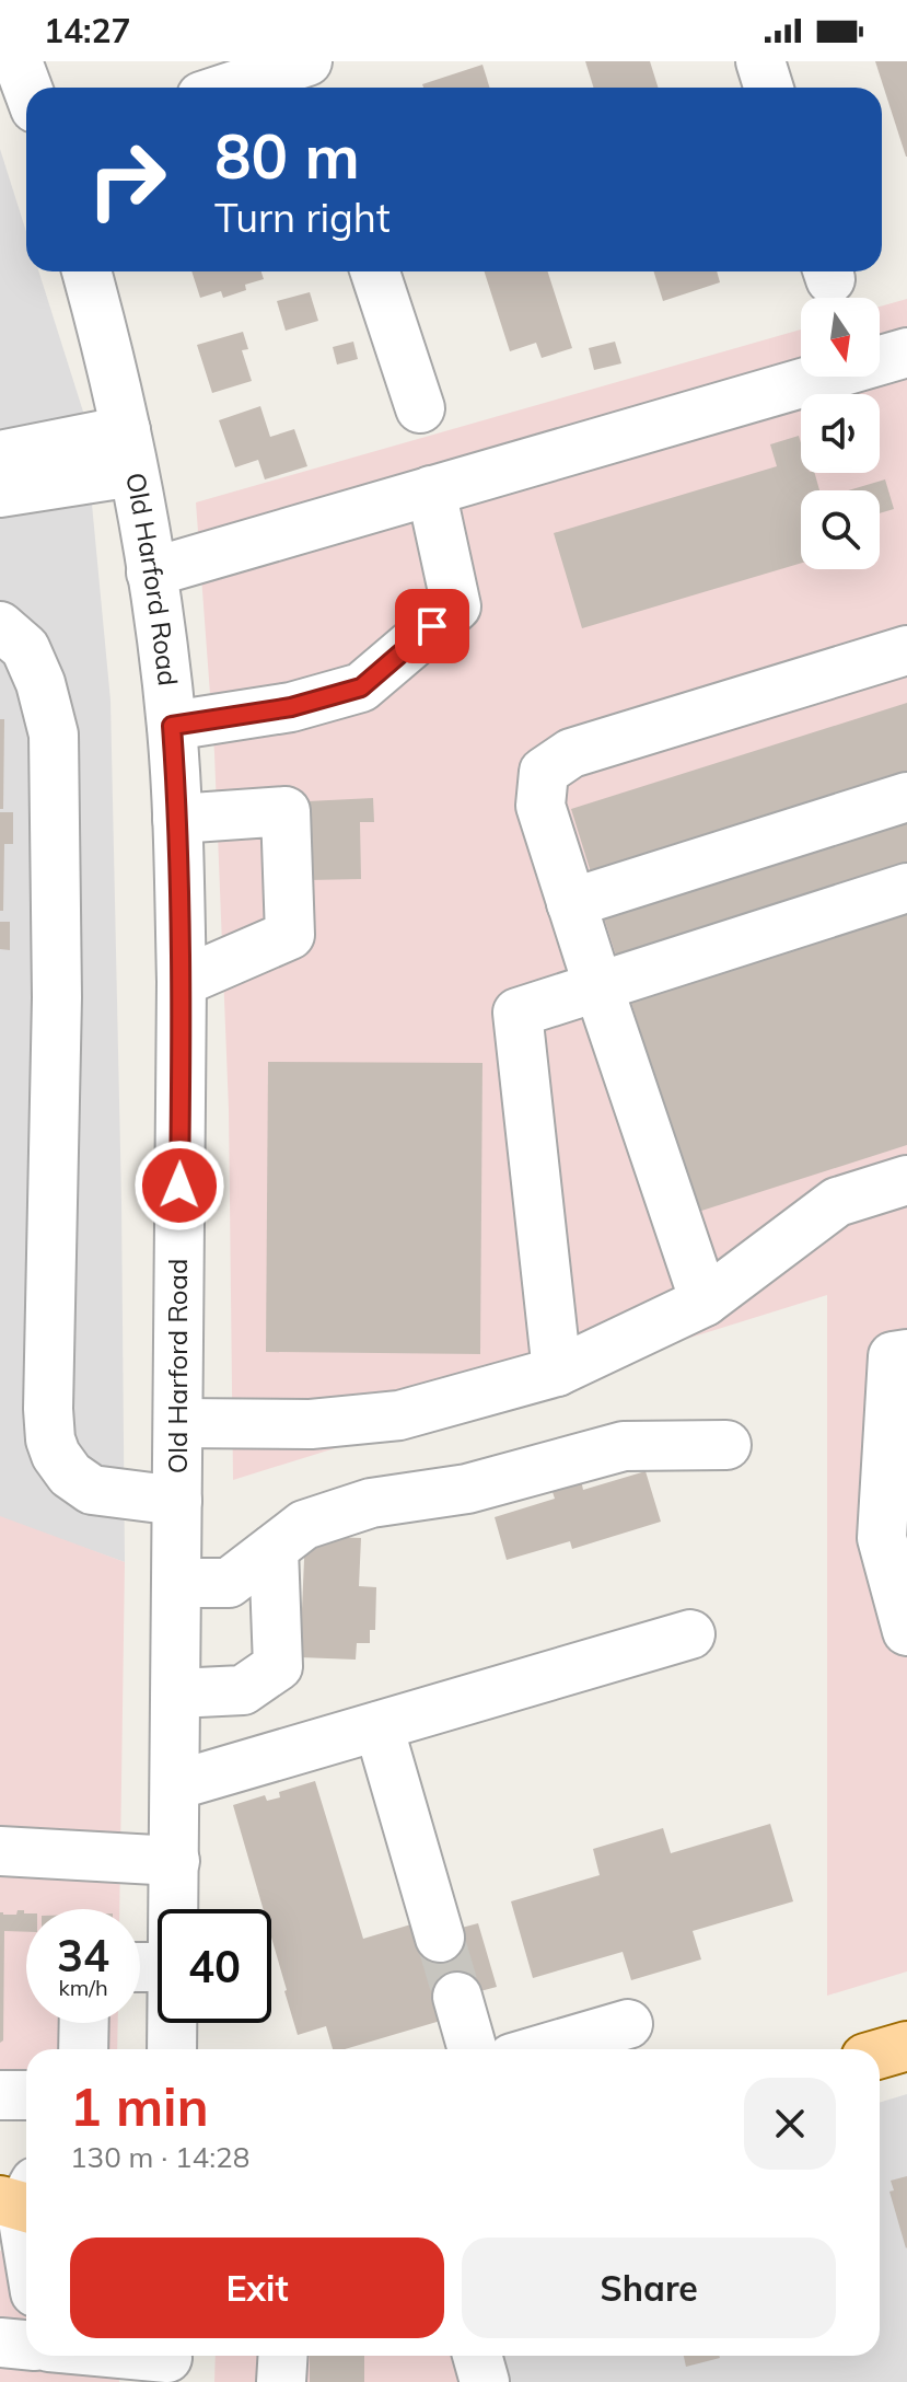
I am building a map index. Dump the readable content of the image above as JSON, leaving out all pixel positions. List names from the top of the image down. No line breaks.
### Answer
{"streets":{"street":["Old Harford Road"]},"north":"bottom","page":{"status":"14:27","turn":["80 m","Turn right"],"speed":"34 km/h","limit":"40","heading":["1 min","130 m · 14:28"],"buttons":["Exit","Share"]}}
